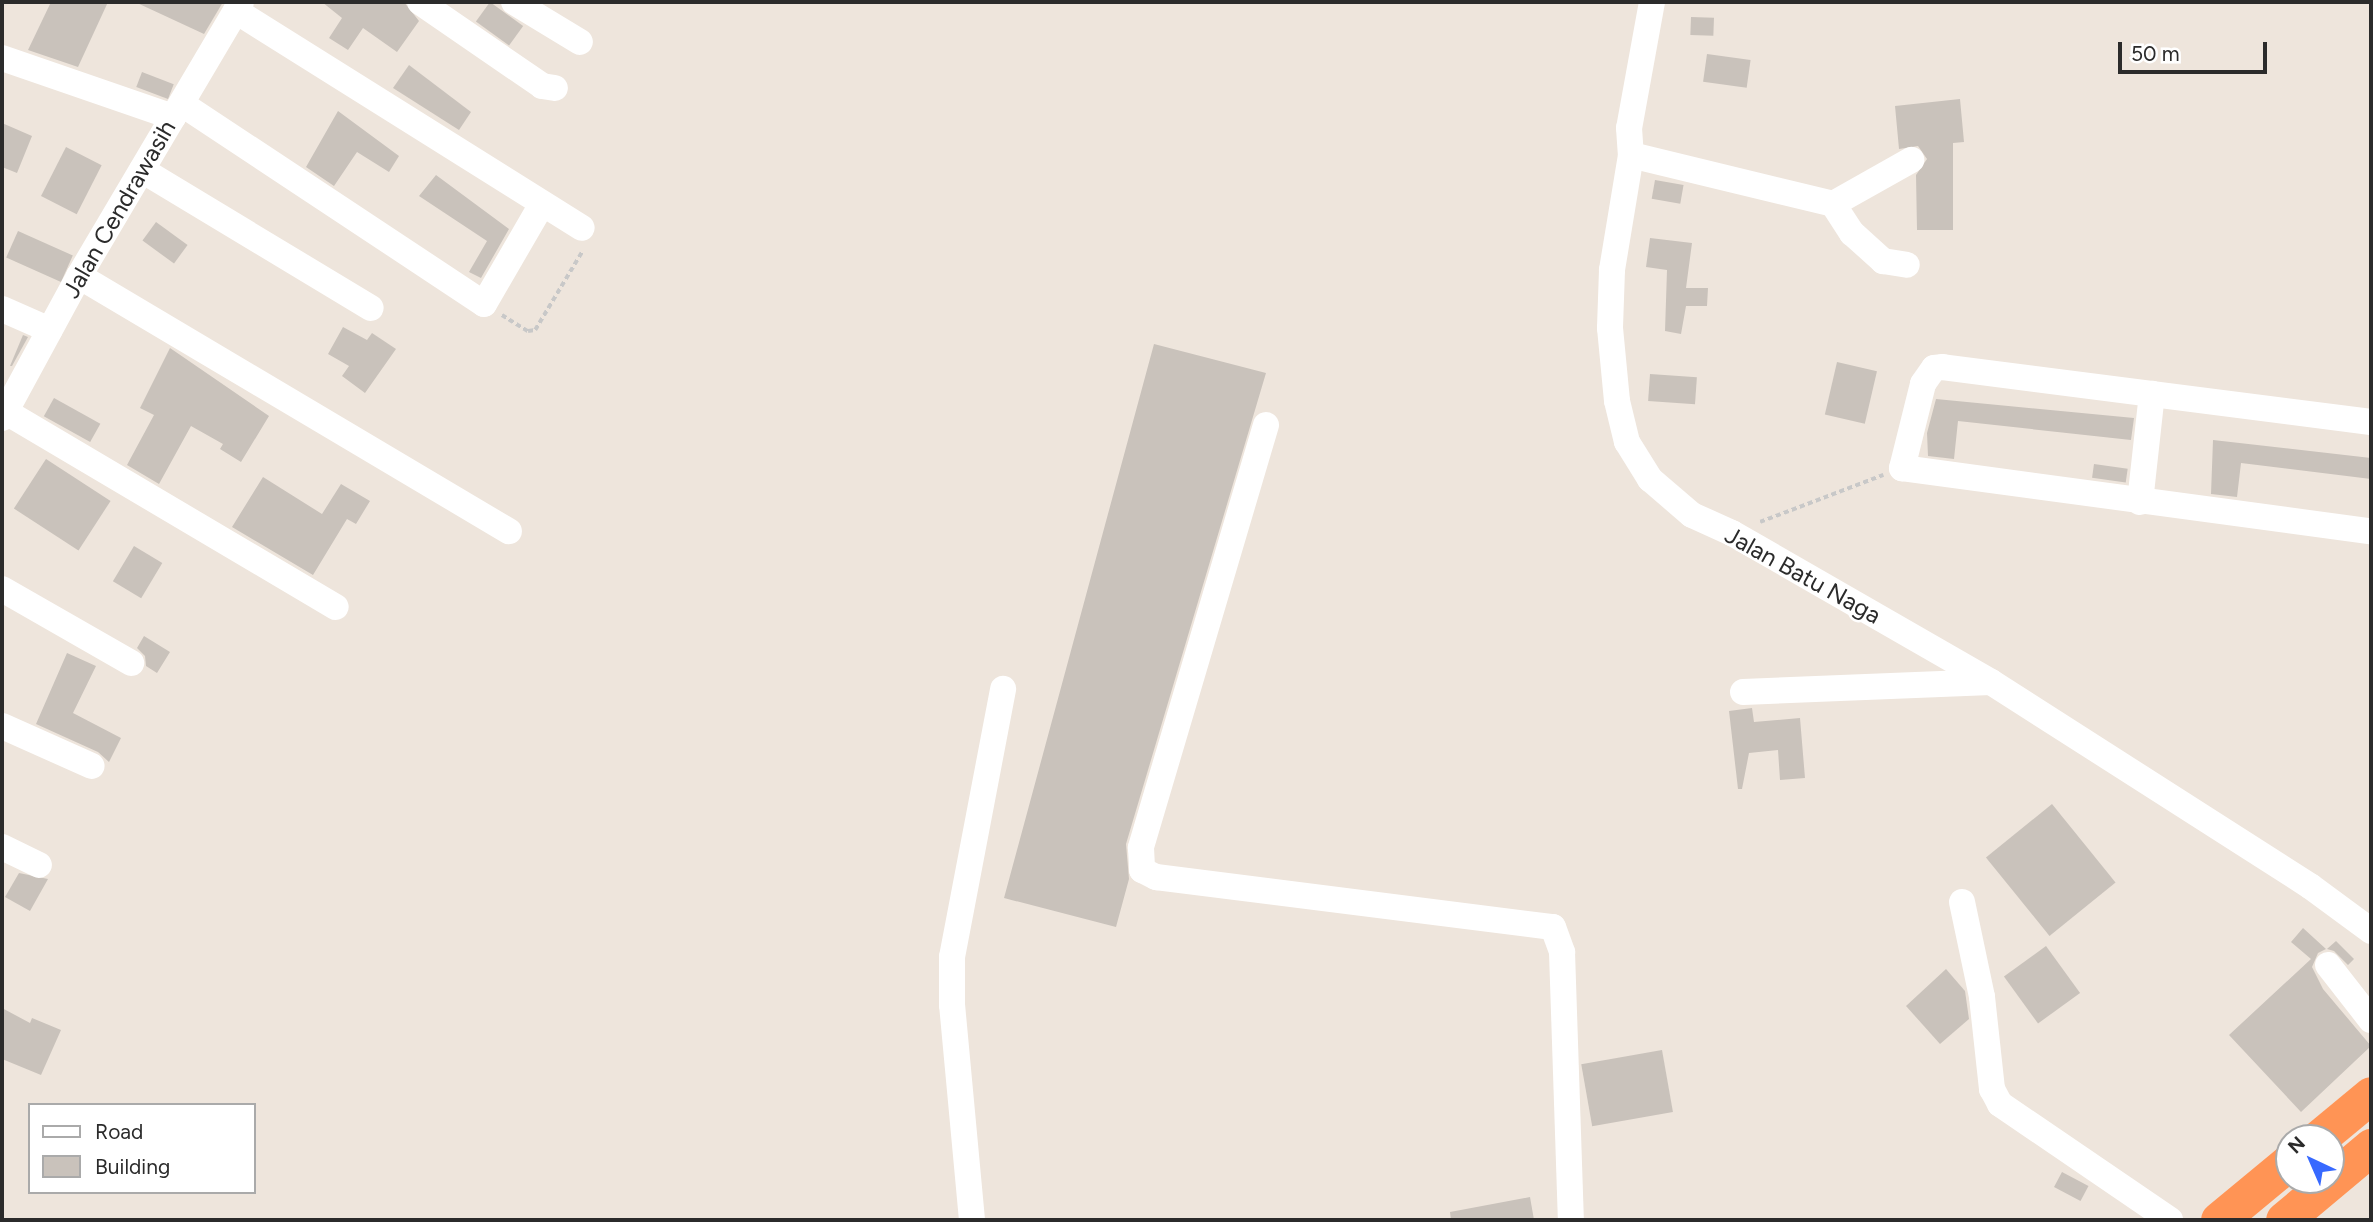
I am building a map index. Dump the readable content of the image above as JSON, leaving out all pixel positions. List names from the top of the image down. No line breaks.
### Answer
{"streets":{"street":["Jalan Cendrawasih","Jalan Batu Naga"]},"legend":["Road","Building"],"scale_bar":"50 m","north":"top left"}
